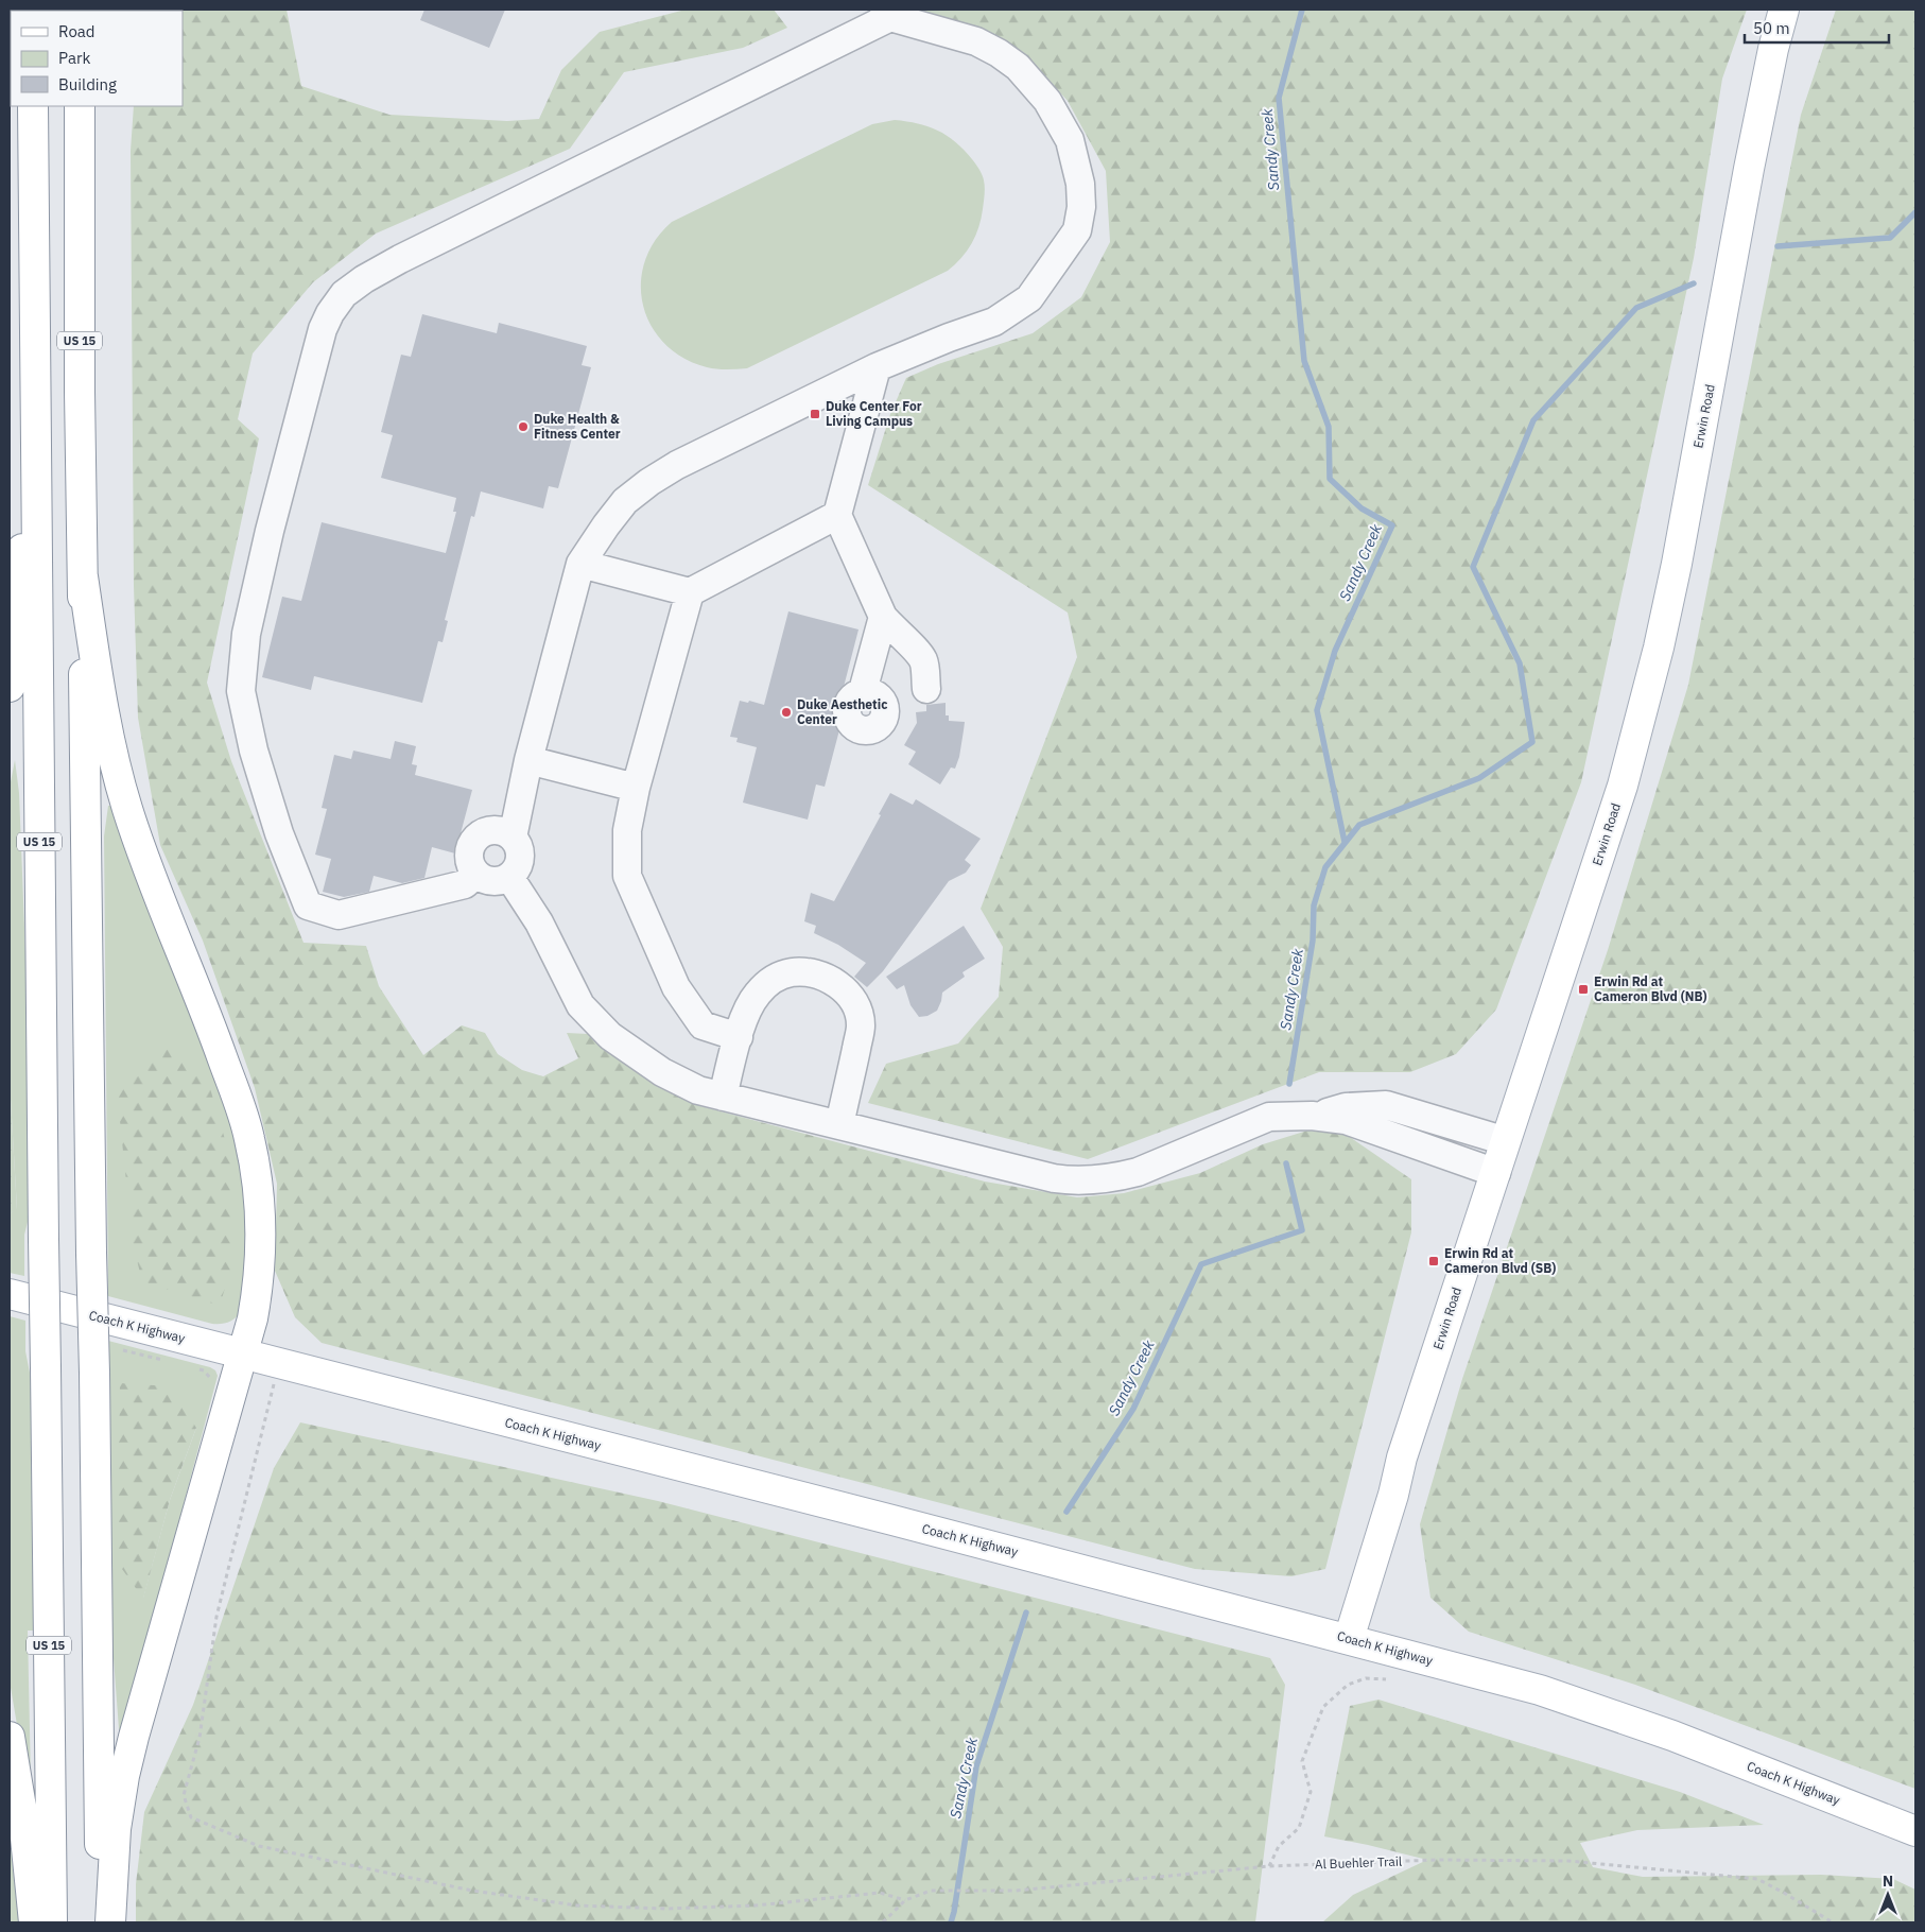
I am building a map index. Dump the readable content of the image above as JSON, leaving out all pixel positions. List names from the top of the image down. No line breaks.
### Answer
{"streets":{"main road":["US 15","Erwin Road","Coach K Highway"],"path":["Al Buehler Trail"]},"crossings":[["Erwin Road","Coach K Highway"]],"water":["Sandy Creek"],"places":{"transit":["Duke Center For Living Campus","Erwin Rd at Cameron Blvd (NB)","Erwin Rd at Cameron Blvd (SB)"],"other":["Duke Health & Fitness Center","Duke Aesthetic Center"]},"legend":["Road","Park","Building"],"scale_bar":"50 m","north":"top"}
